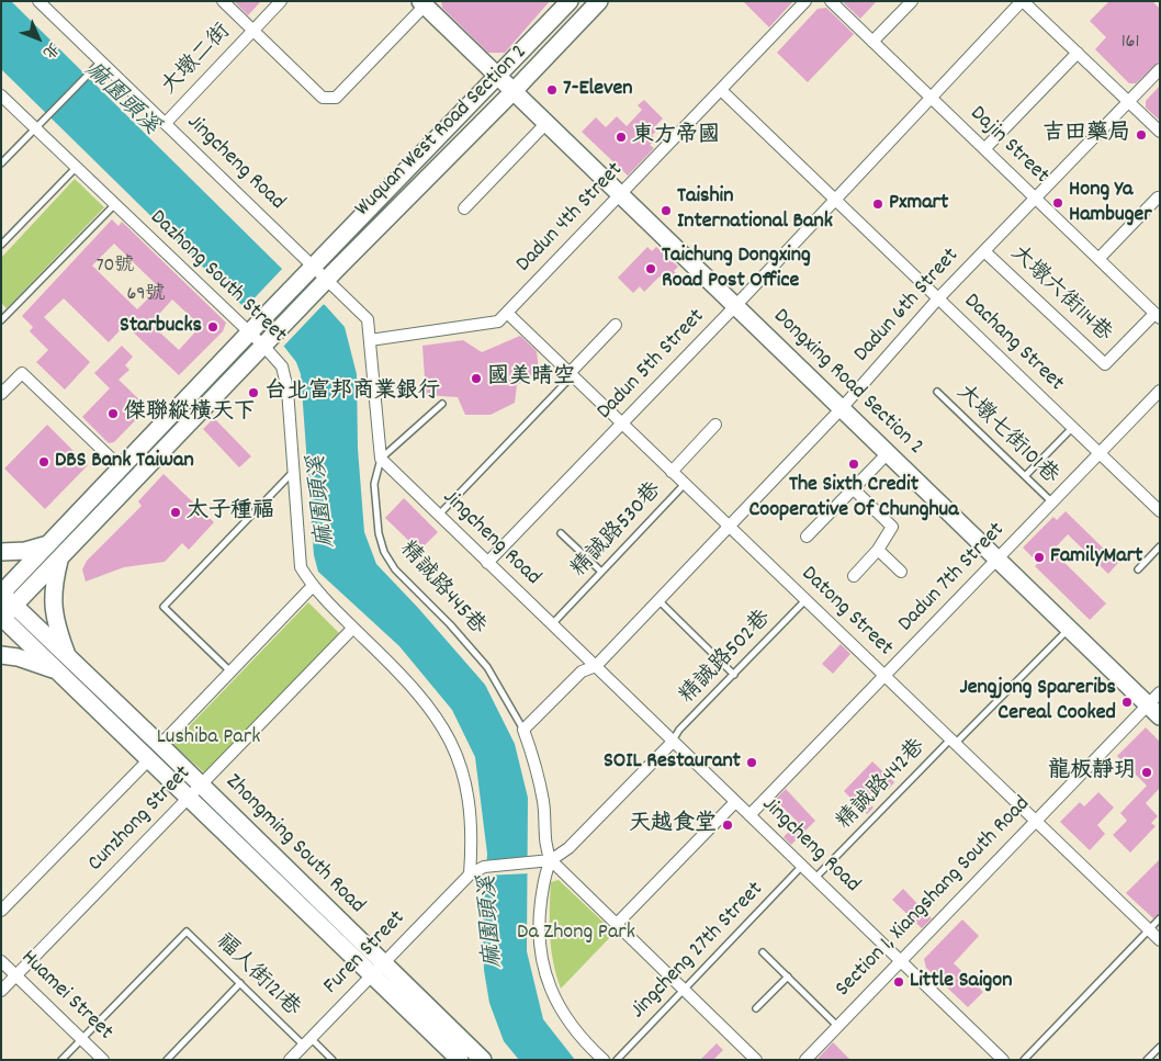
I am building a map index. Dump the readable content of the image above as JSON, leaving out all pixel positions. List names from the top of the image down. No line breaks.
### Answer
{"streets":{"main road":["Wuquan West Road Section 2","Dongxing Road Section 2","Zhongming South Road"],"street":["大墩二街","Dajin Street","Jingcheng Road","Dadun 4th Street","Dazhong South Street","大墩六街114巷","Dadun 6th Street","Dachang Street","Dadun 5th Street","Dadun 7th Street","Datong Street","Cunzhong Street","Section 1, Xiangshang South Road","Furen Street","Huamei Street"],"lane":["大墩七街101巷","精誠路530巷","精誠路445巷","精誠路502巷","精誠路442巷","Jingcheng 27th Street","福人街121巷"]},"crossings":[["大墩二街","Jingcheng Road"],["Wuquan West Road Section 2","Jingcheng Road"],["Wuquan West Road Section 2","Dazhong South Street"],["Wuquan West Road Section 2","Dongxing Road Section 2"],["Wuquan West Road Section 2","Zhongming South Road"],["Dajin Street","大墩六街114巷"],["Dajin Street","Dadun 6th Street"],["Dajin Street","Dadun 5th Street"],["Jingcheng Road","Dadun 4th Street"],["Jingcheng Road","Dadun 6th Street"],["Jingcheng Road","Dadun 5th Street"],["Jingcheng Road","精誠路530巷"],["Jingcheng Road","Dadun 7th Street"],["Jingcheng Road","精誠路445巷"],["Jingcheng Road","精誠路502巷"],["Jingcheng Road","精誠路442巷"],["Jingcheng Road","Section 1, Xiangshang South Road"],["Jingcheng Road","Jingcheng 27th Street"],["Dadun 4th Street","Dachang Street"],["Dadun 4th Street","Dongxing Road Section 2"],["Dadun 4th Street","Datong Street"],["Dazhong South Street","Cunzhong Street"],["Dazhong South Street","Furen Street"],["大墩六街114巷","Dadun 6th Street"],["Dadun 6th Street","Dachang Street"],["Dadun 6th Street","Dongxing Road Section 2"],["Dadun 6th Street","精誠路445巷"],["Dadun 6th Street","Datong Street"],["Dachang Street","Dadun 5th Street"],["Dachang Street","Dadun 7th Street"],["Dadun 5th Street","Dongxing Road Section 2"],["Dadun 5th Street","Datong Street"],["Dongxing Road Section 2","Dadun 7th Street"],["Dongxing Road Section 2","精誠路442巷"],["Dongxing Road Section 2","Section 1, Xiangshang South Road"],["大墩七街101巷","Dadun 7th Street"],["精誠路530巷","Datong Street"],["Dadun 7th Street","Datong Street"],["Datong Street","精誠路502巷"],["Datong Street","精誠路442巷"],["Datong Street","Section 1, Xiangshang South Road"],["Cunzhong Street","Zhongming South Road"],["Cunzhong Street","Huamei Street"],["Zhongming South Road","Furen Street"],["Furen Street","福人街121巷"],["福人街121巷","Huamei Street"]],"water":["麻園頭溪"],"parks":["Lushiba Park","Da Zhong Park"],"places":["7-Eleven","吉田藥局","東方帝國","Hong Ya Hambuger","Pxmart","Taishin International Bank","Taichung Dongxing Road Post Office","Starbucks","國美晴空","台北富邦商業銀行","傑聯縱橫天下","DBS Bank Taiwan","The Sixth Credit Cooperative Of Chunghua","太子種福","FamilyMart","Jengjong Spareribs Cereal Cooked","SOIL Restaurant","龍板靜玥","天越食堂","Little Saigon"],"house_numbers":["161","70號","69號"],"north":"bottom right"}
